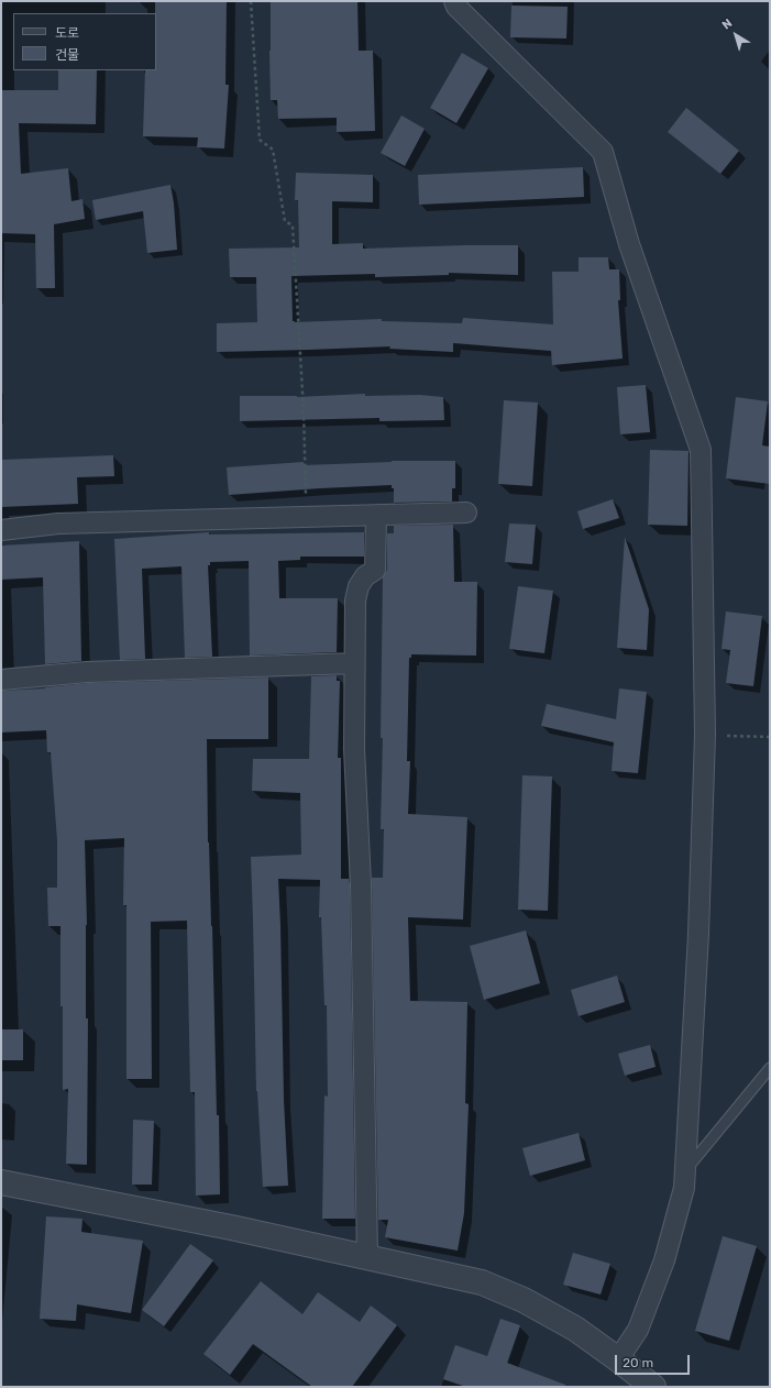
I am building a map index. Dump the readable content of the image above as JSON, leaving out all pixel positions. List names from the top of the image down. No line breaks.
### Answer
{"legend":["도로","건물"],"scale_bar":"20 m","north":"top left"}
